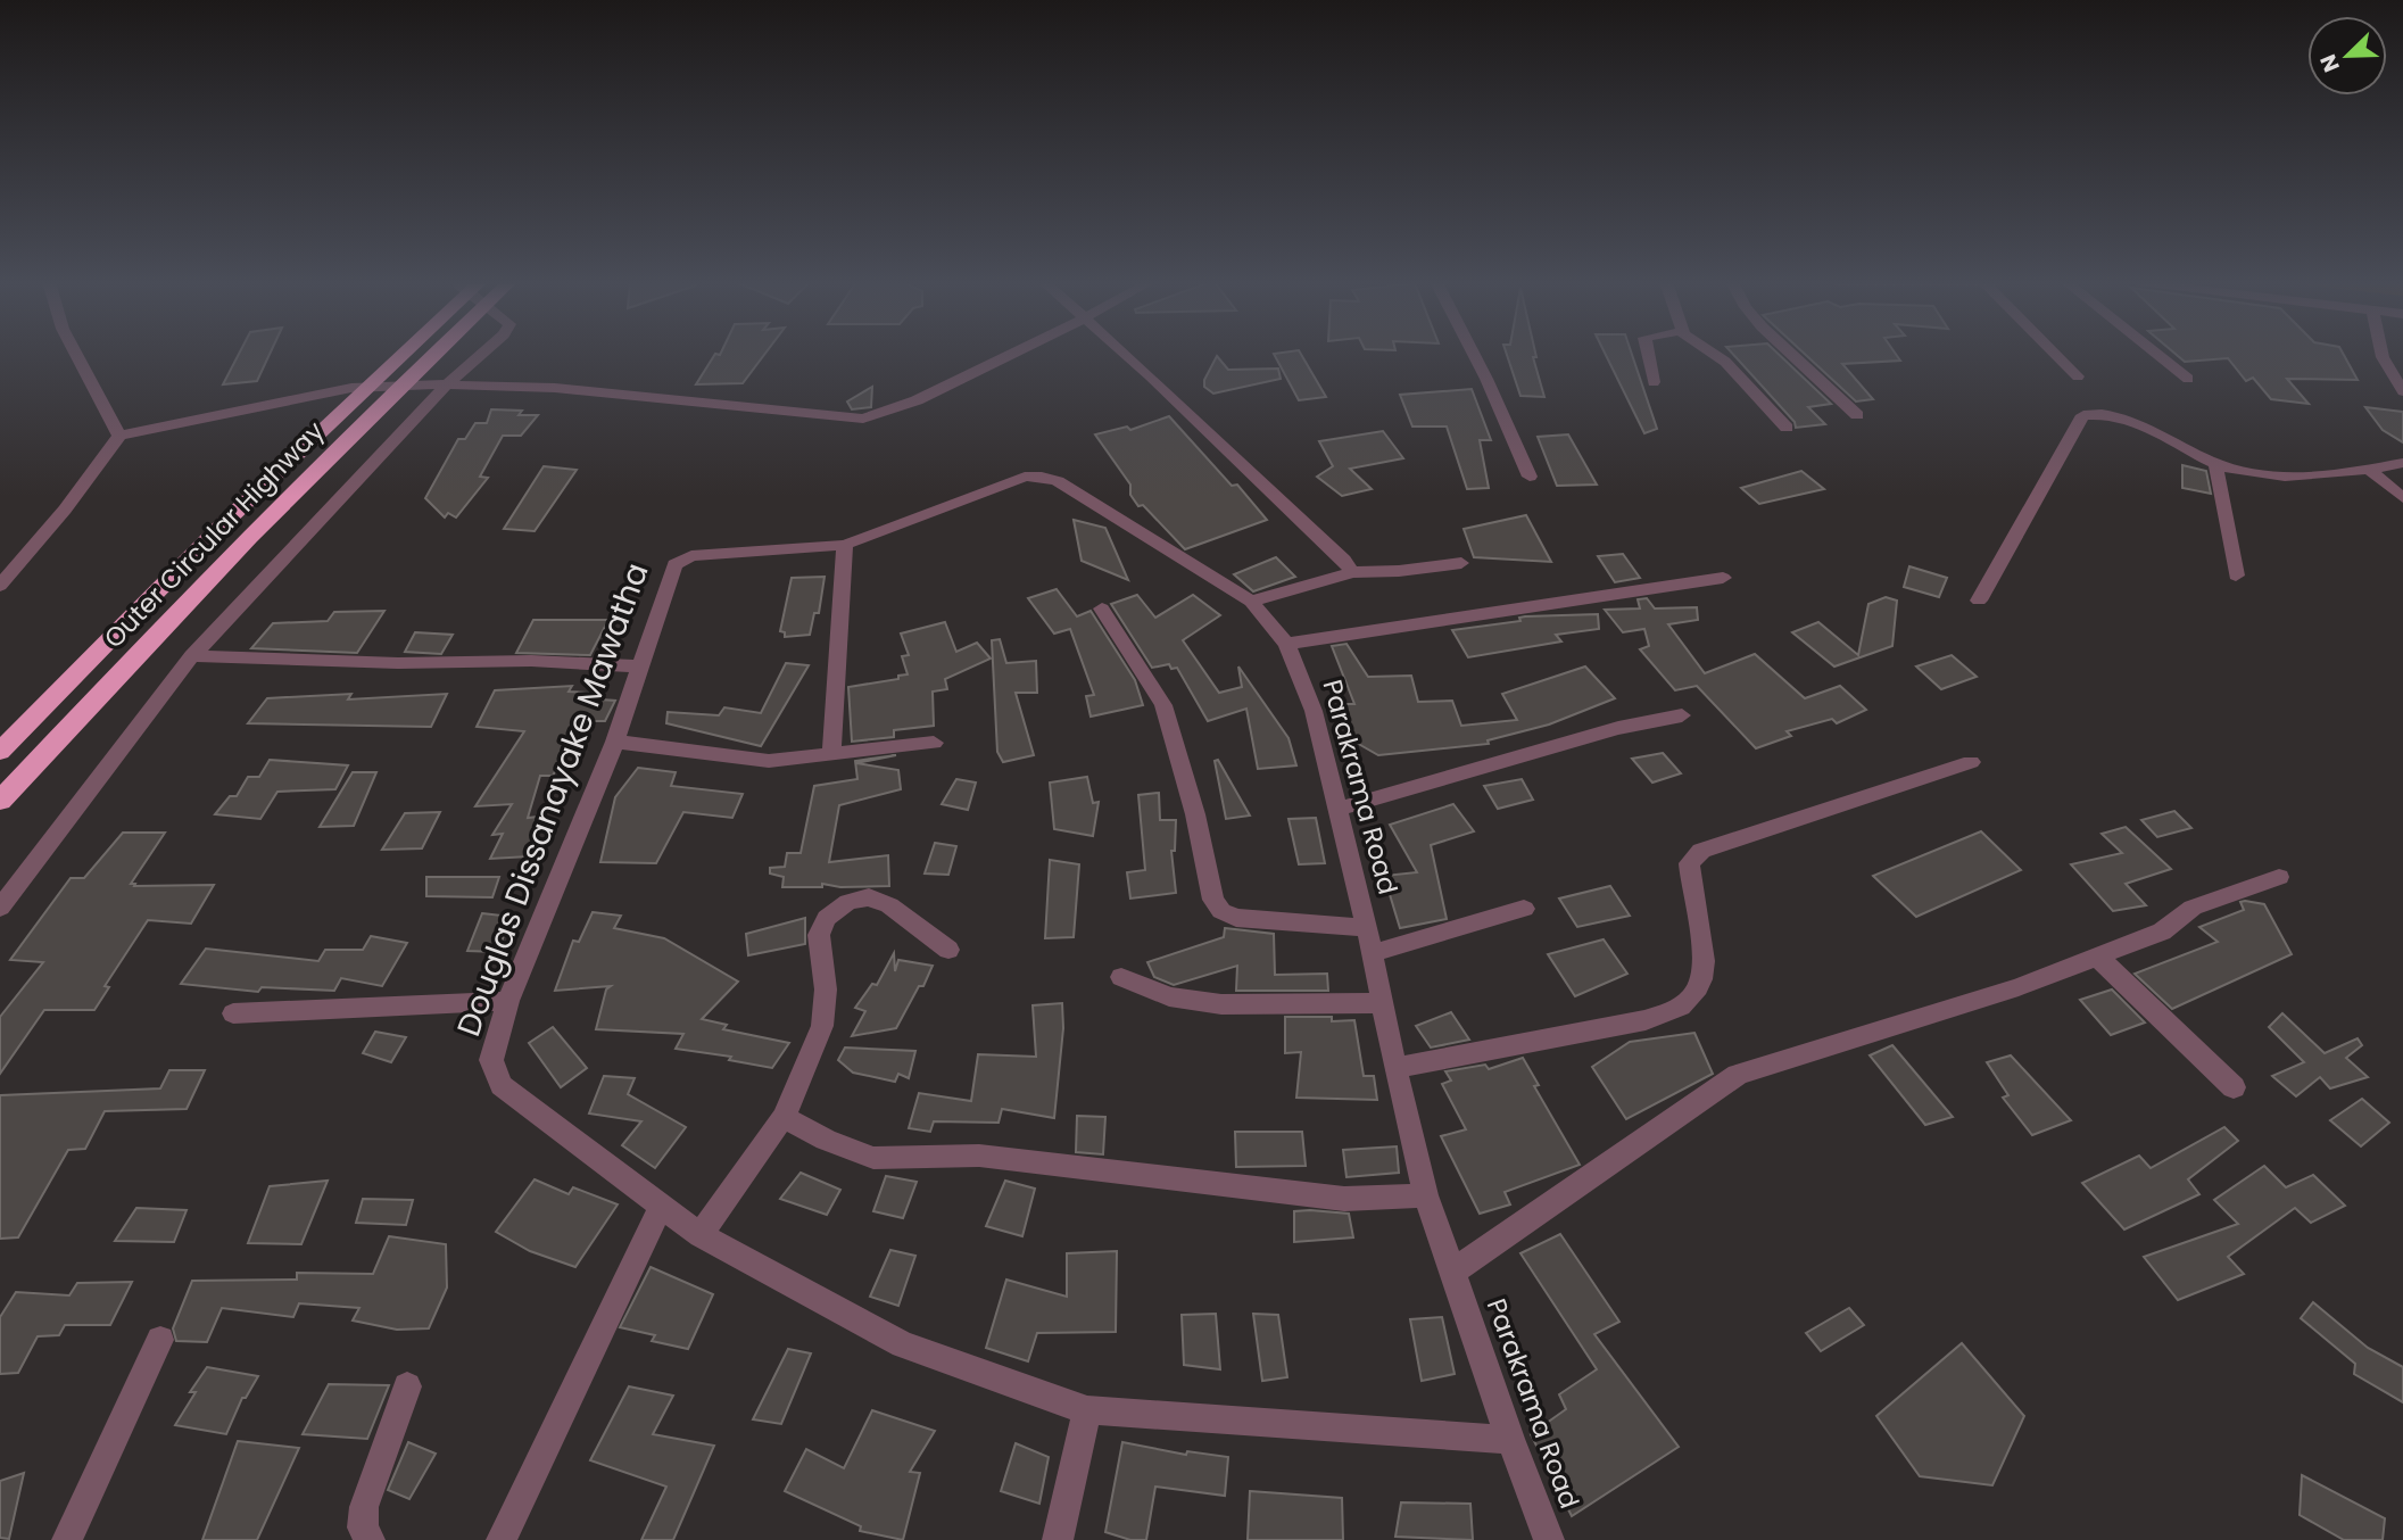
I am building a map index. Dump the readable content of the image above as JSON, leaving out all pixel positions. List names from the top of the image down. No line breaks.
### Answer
{"streets":{"highway":["Outer Circular Highway"],"street":["Parakrama Road","Douglas Dissanayake Mawatha"]},"crossings":[["Parakrama Road","Douglas Dissanayake Mawatha"]],"north":"bottom left"}
